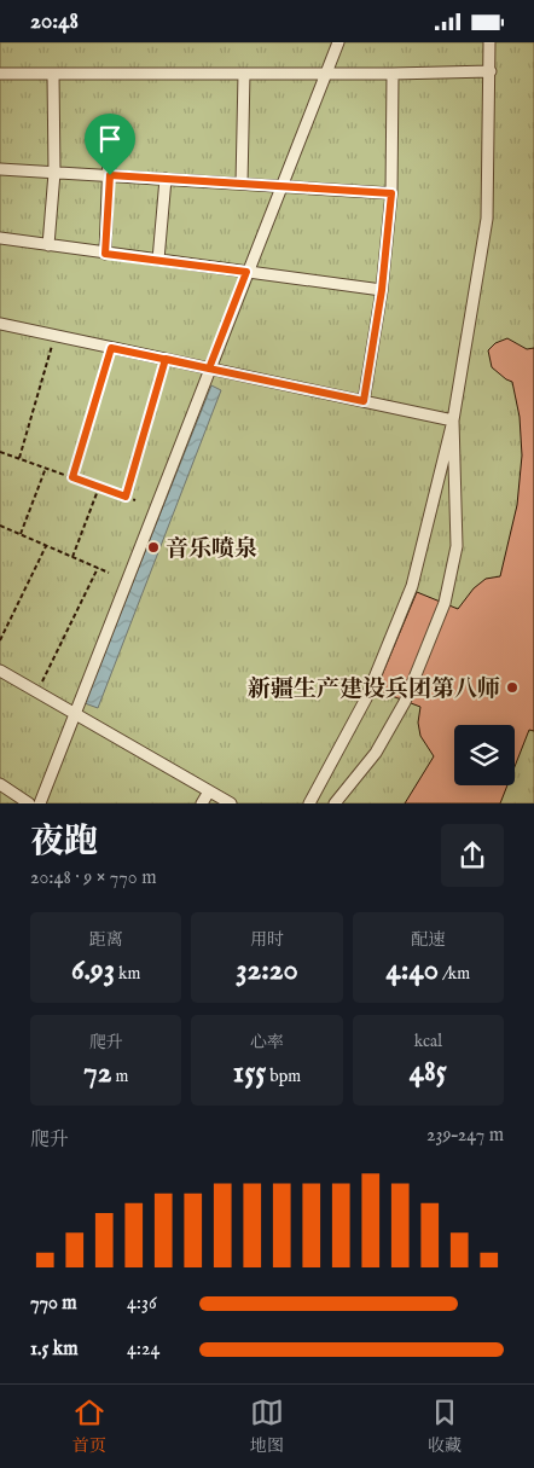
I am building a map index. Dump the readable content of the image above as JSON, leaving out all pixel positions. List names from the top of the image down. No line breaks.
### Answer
{"places":["音乐喷泉","新疆生产建设兵团第八师"],"page":{"status":"20:48","heading":["夜跑","20:48 · 9 × 770 m"],"stats":[["距离","6.93 km"],["用时","32:20"],["配速","4:40 /km"],["爬升","72 m"],["心率","155 bpm"],["kcal","485"]],"chart":["爬升","239–247 m"],"list":[{"name":"770 m","note":"4:36"},{"name":"1.5 km","note":"4:24"}],"tabs":["首页","地图","收藏"]}}
